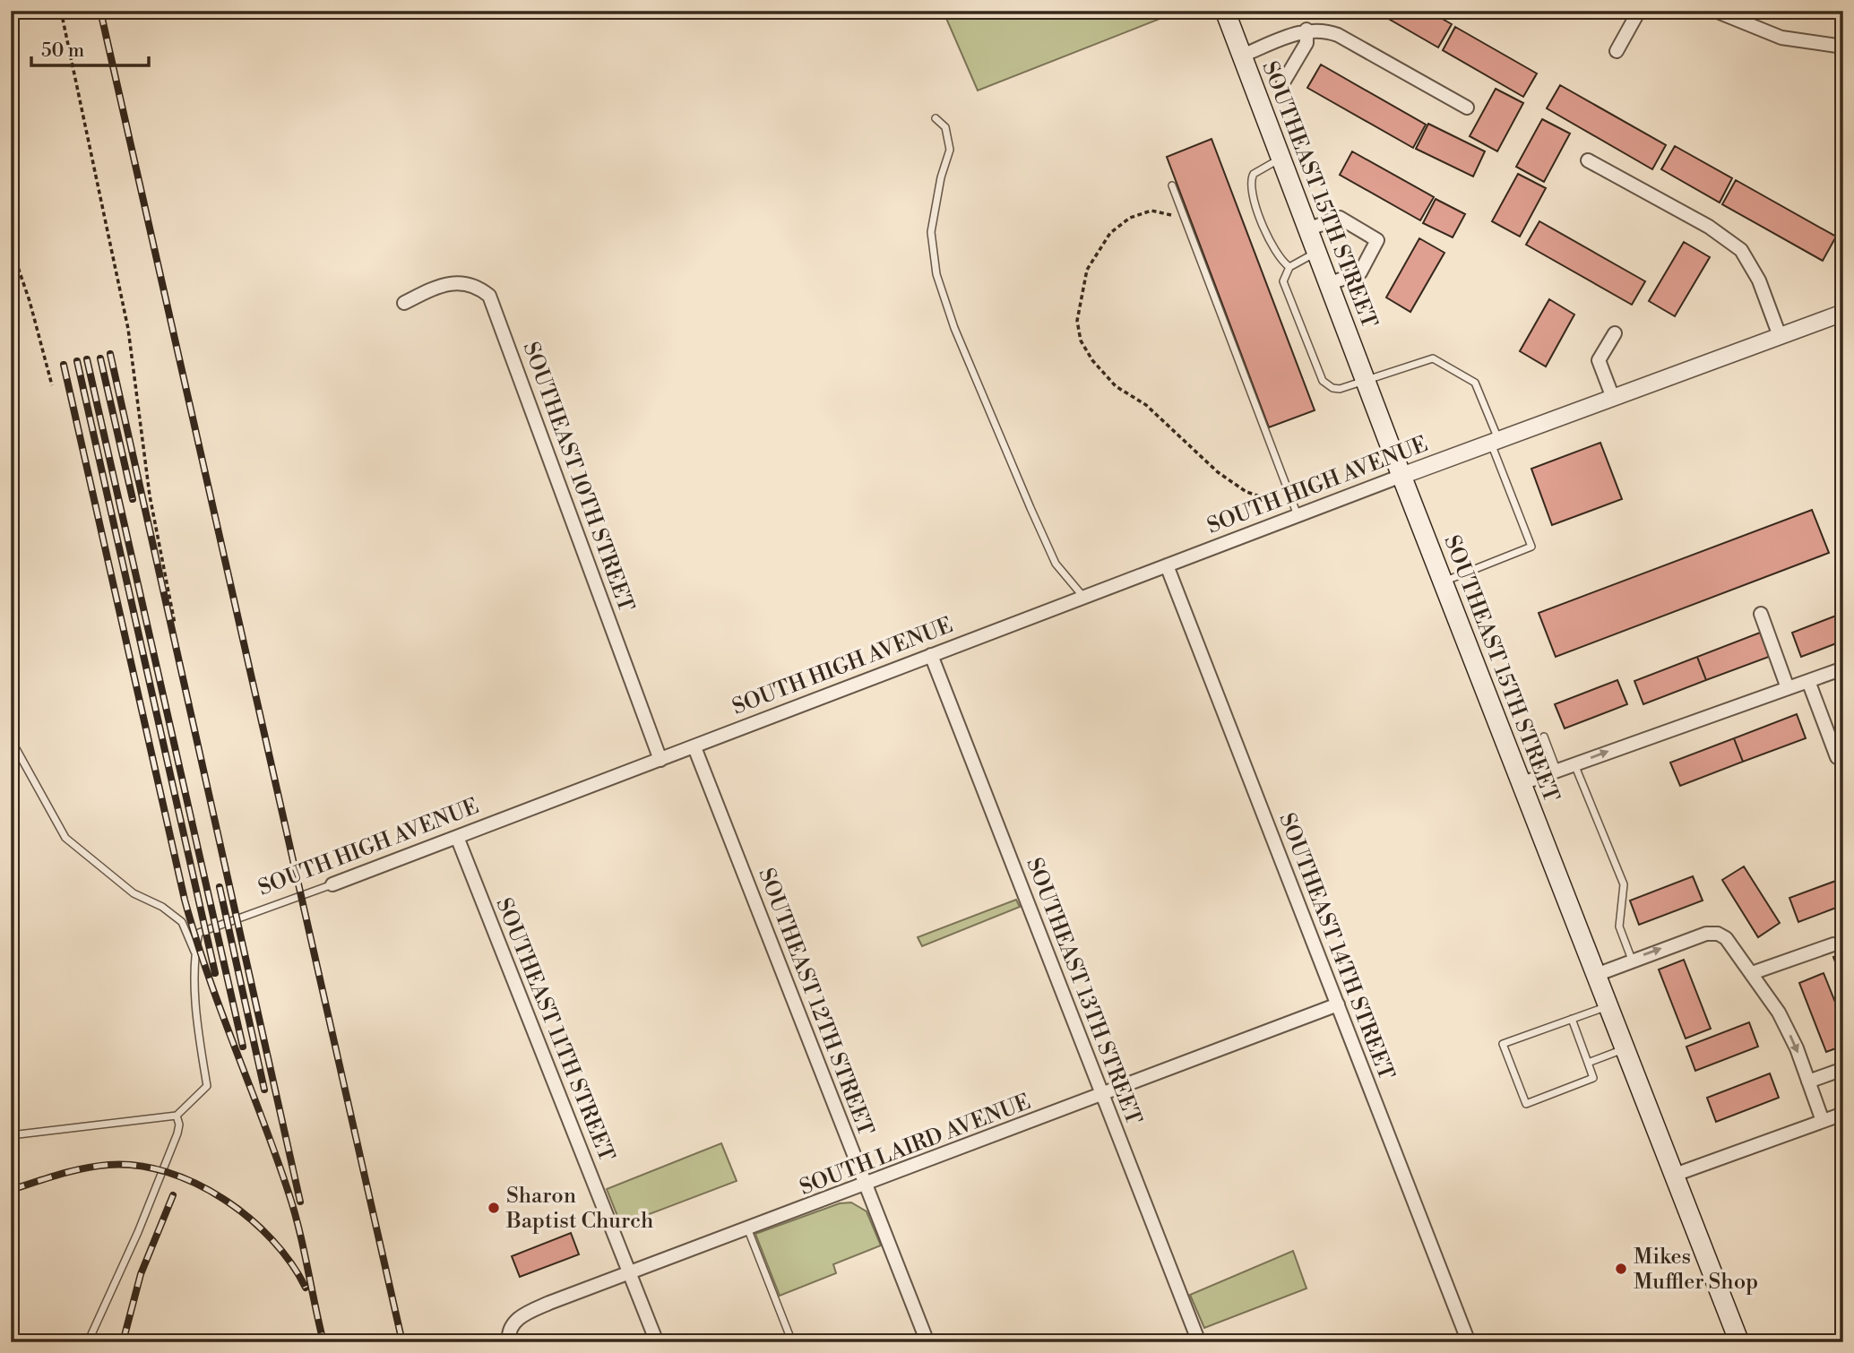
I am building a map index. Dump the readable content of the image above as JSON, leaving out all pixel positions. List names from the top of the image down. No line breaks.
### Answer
{"streets":{"main road":["SOUTHEAST 15TH STREET"],"street":["SOUTHEAST 10TH STREET","SOUTH HIGH AVENUE","SOUTHEAST 14TH STREET","SOUTHEAST 13TH STREET","SOUTHEAST 12TH STREET","SOUTHEAST 11TH STREET","SOUTH LAIRD AVENUE"]},"crossings":[["SOUTHEAST 15TH STREET","SOUTH HIGH AVENUE"],["SOUTHEAST 10TH STREET","SOUTH HIGH AVENUE"],["SOUTH HIGH AVENUE","SOUTHEAST 14TH STREET"],["SOUTH HIGH AVENUE","SOUTHEAST 13TH STREET"],["SOUTH HIGH AVENUE","SOUTHEAST 12TH STREET"],["SOUTH HIGH AVENUE","SOUTHEAST 11TH STREET"],["SOUTHEAST 14TH STREET","SOUTH LAIRD AVENUE"],["SOUTHEAST 13TH STREET","SOUTH LAIRD AVENUE"],["SOUTHEAST 12TH STREET","SOUTH LAIRD AVENUE"],["SOUTHEAST 11TH STREET","SOUTH LAIRD AVENUE"]],"places":["Sharon Baptist Church","Mikes Muffler Shop"],"scale_bar":"50 m"}
